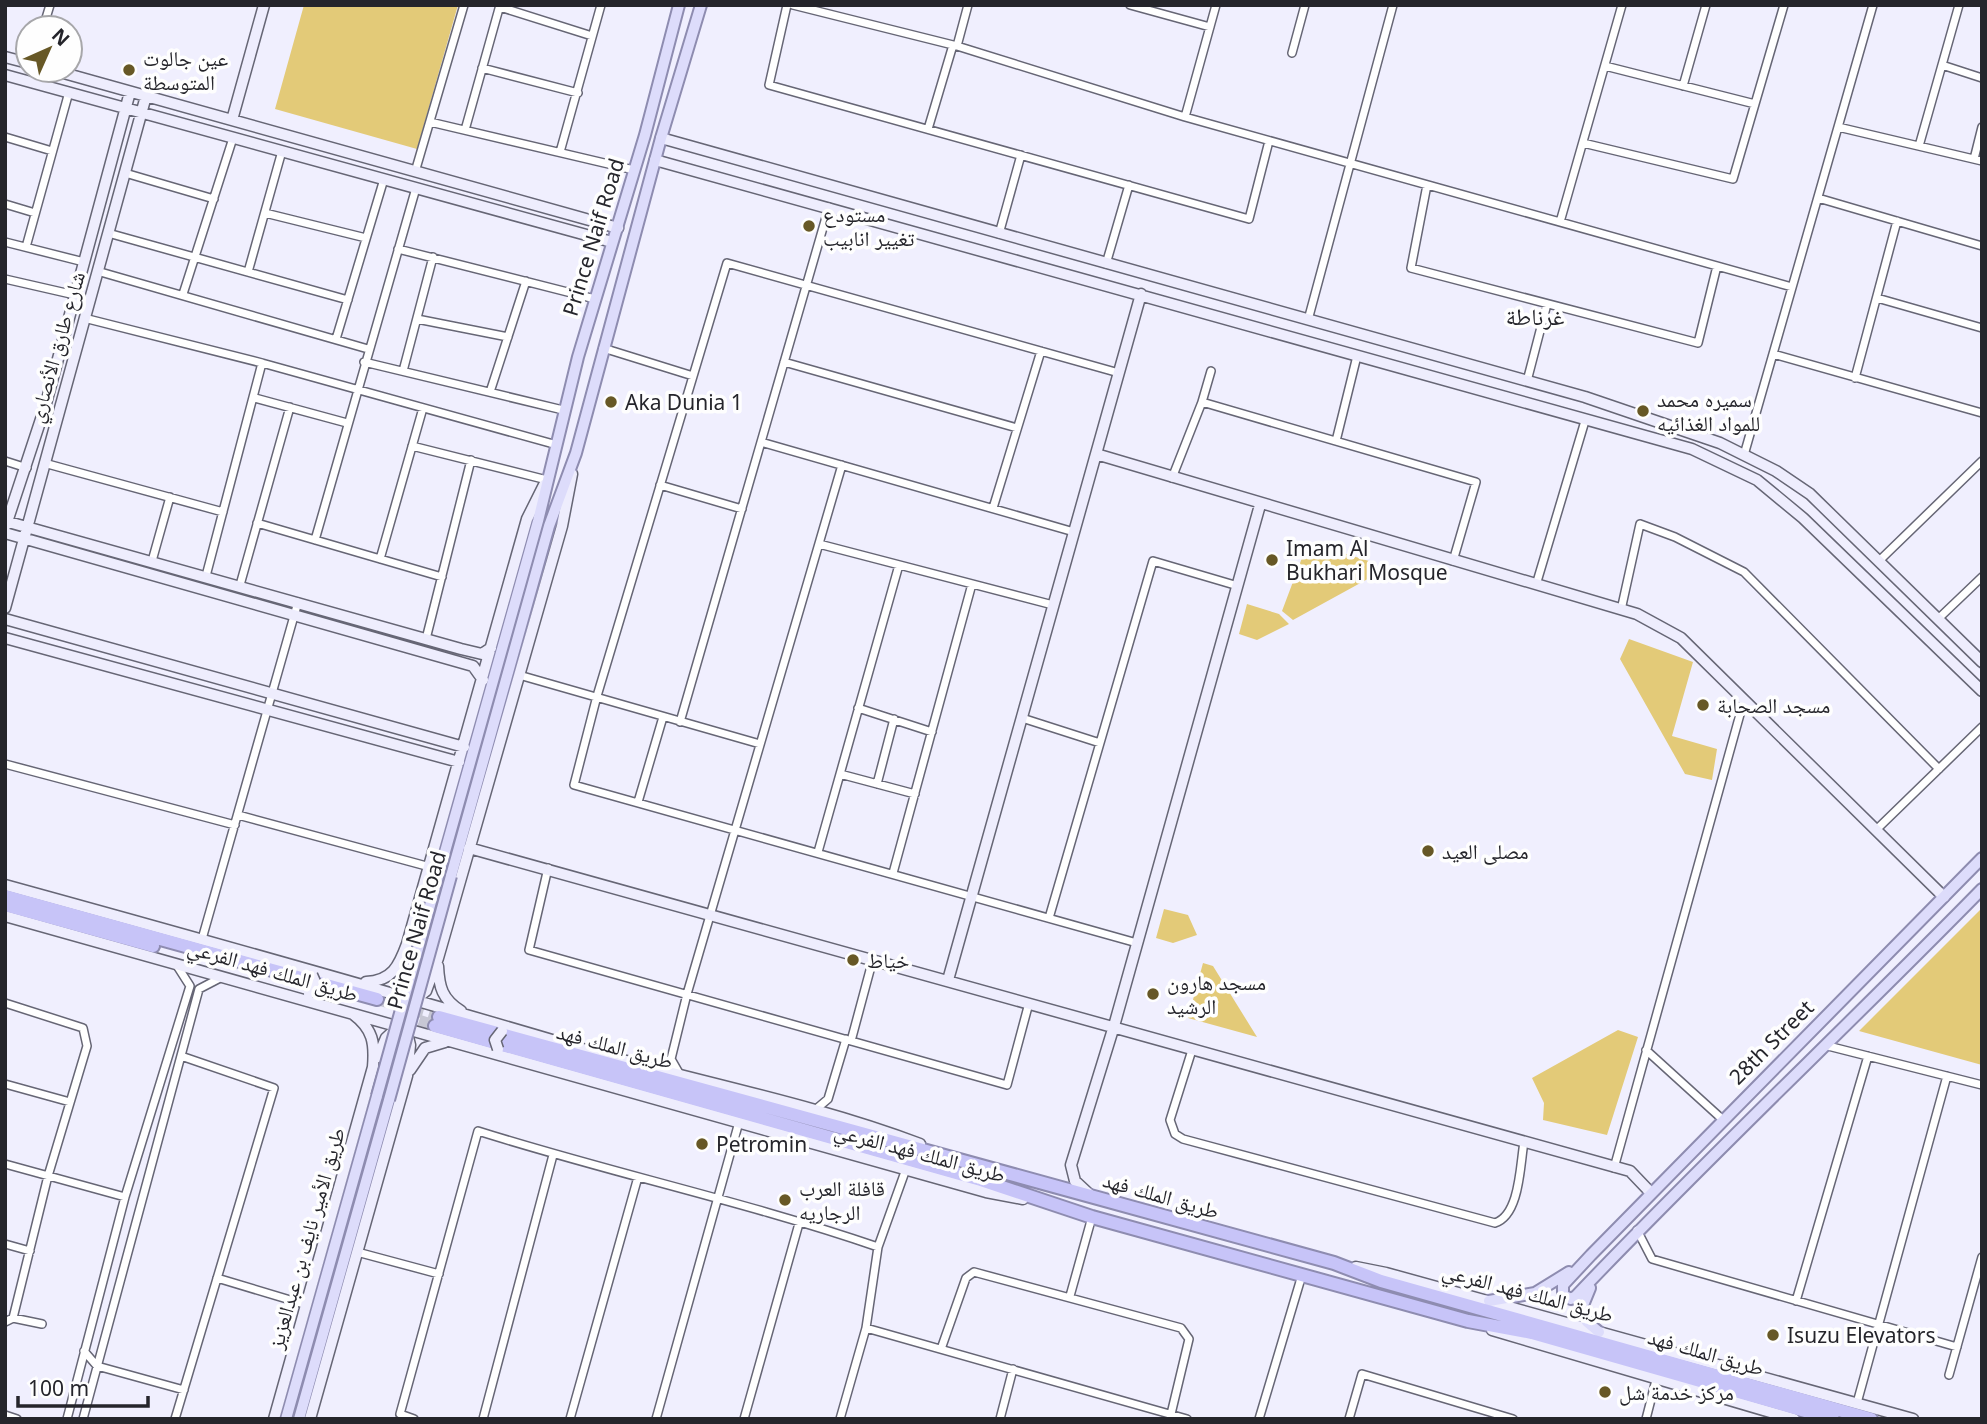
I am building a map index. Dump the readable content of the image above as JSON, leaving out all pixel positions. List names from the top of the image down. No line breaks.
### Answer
{"streets":{"highway":["طريق الملك فهد"],"main road":["Prince Naif Road","28th Street"],"street":["شارع طارق الأنصاري","طريق الملك فهد الفرعي","طريق الأمير نايف بن عبدالعزيز"]},"crossings":[["Prince Naif Road","طريق الملك فهد الفرعي"],["طريق الملك فهد الفرعي","طريق الملك فهد"]],"districts":["غرناطة"],"places":["عين جالوت المتوسطة","مستودع تغيير انابيب","Aka Dunia 1","سميره محمد للمواد الغذائيه","Imam Al Bukhari Mosque","مسجد الصحابة","مصلى العيد","خياط","مسجد هارون الرشيد","Petromin","قافلة العرب الرجاريه","Isuzu Elevators","مركز خدمة شل"],"scale_bar":"100 m","north":"top right"}
